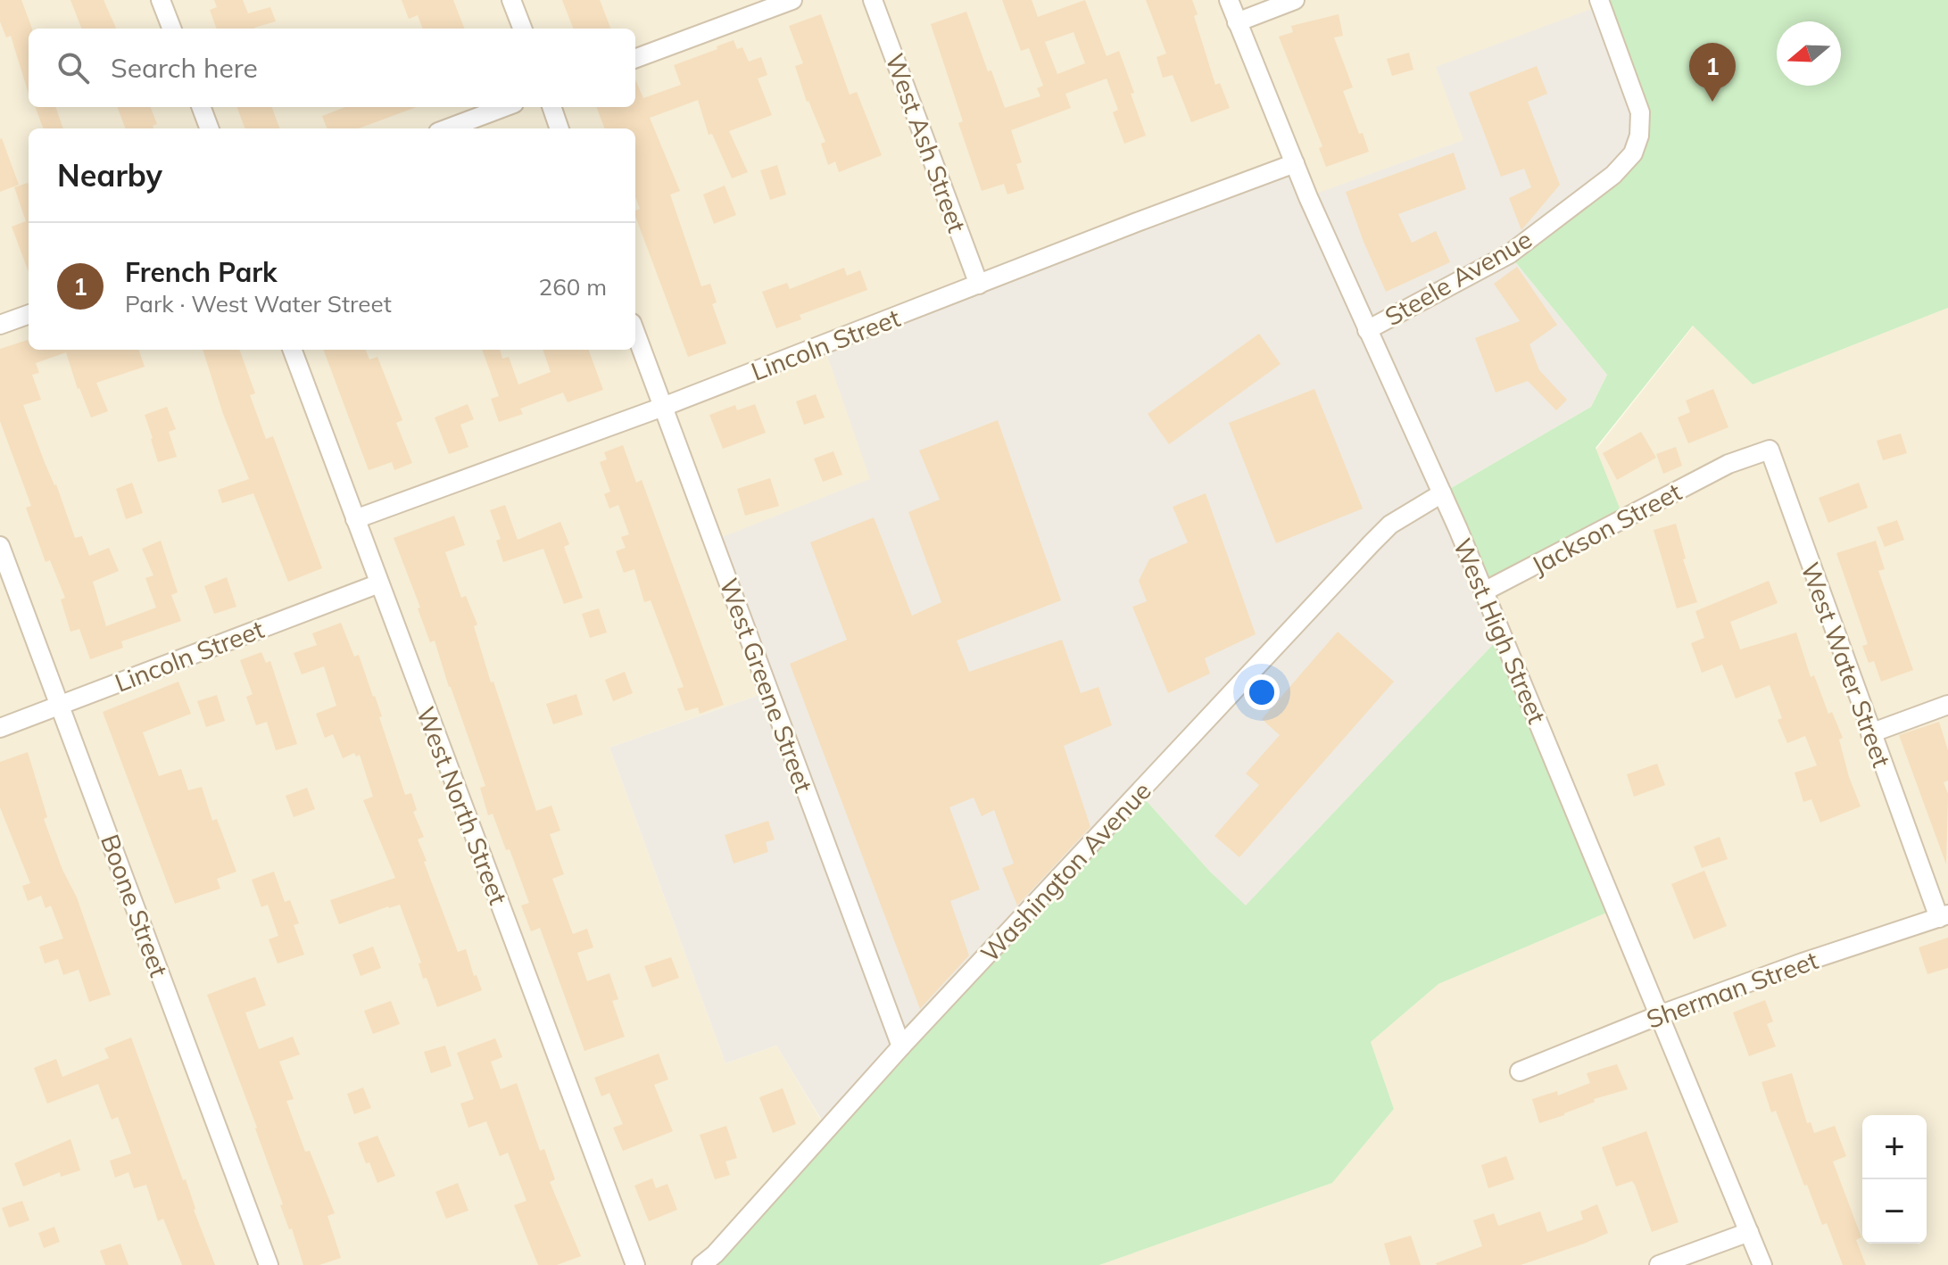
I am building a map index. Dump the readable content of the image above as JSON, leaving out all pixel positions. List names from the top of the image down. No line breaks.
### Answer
{"streets":{"street":["West Ash Street","Steele Avenue","Lincoln Street","Jackson Street","West High Street","West Water Street","West Greene Street","West North Street","Washington Avenue","Boone Street","Sherman Street"]},"crossings":[["West Ash Street","Lincoln Street"],["Steele Avenue","West High Street"],["Lincoln Street","West High Street"],["Lincoln Street","West Greene Street"],["Lincoln Street","West North Street"],["Lincoln Street","Boone Street"],["Jackson Street","West High Street"],["Jackson Street","West Water Street"],["West High Street","Washington Avenue"],["West High Street","Sherman Street"],["West Water Street","Sherman Street"],["West Greene Street","Washington Avenue"]],"north":"left","page":{"search":"Search here","pins":"1","heading":"Nearby","list":[{"mark":"1","name":"French Park","note":"Park · West Water Street","value":"260 m"}],"map_buttons":["+","−"]}}
